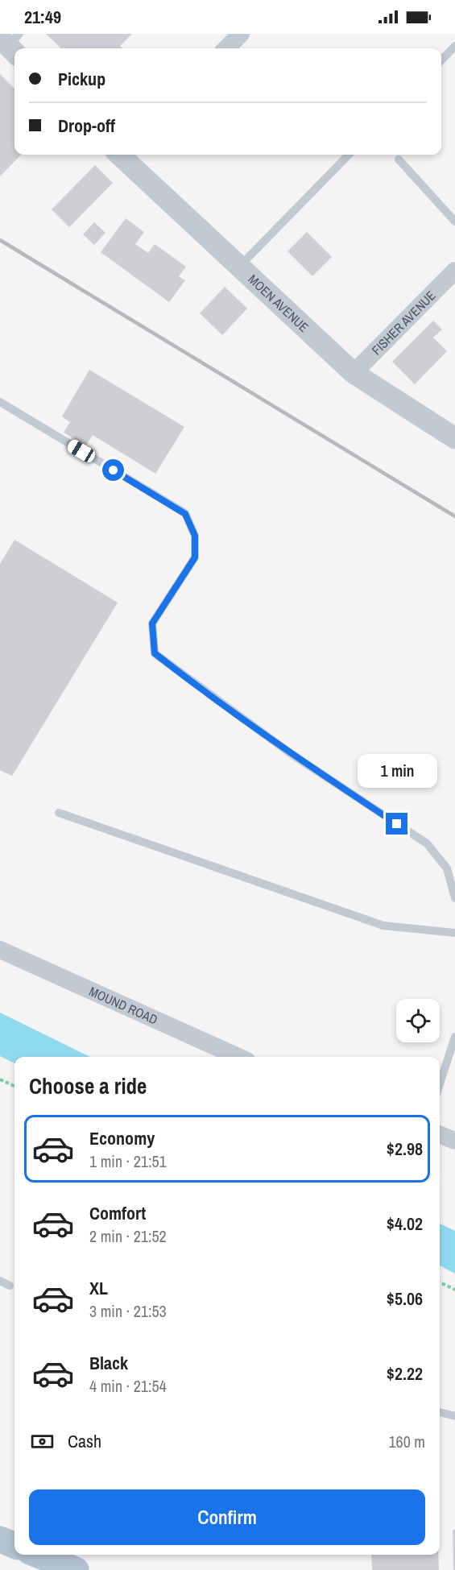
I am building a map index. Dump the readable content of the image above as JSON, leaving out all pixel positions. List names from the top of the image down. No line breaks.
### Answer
{"streets":{"street":["MOEN AVENUE","FISHER AVENUE","MOUND ROAD"]},"crossings":[["MOEN AVENUE","FISHER AVENUE"]],"page":{"status":"21:49","banner":["Pickup","Drop-off"],"bubble":"1 min","heading":"Choose a ride","list":[{"name":"Economy","note":"1 min · 21:51","value":"$2.98"},{"name":"Comfort","note":"2 min · 21:52","value":"$4.02"},{"name":"XL","note":"3 min · 21:53","value":"$5.06"},{"name":"Black","note":"4 min · 21:54","value":"$2.22"}],"pay":["Cash","160 m"],"buttons":"Confirm"}}
